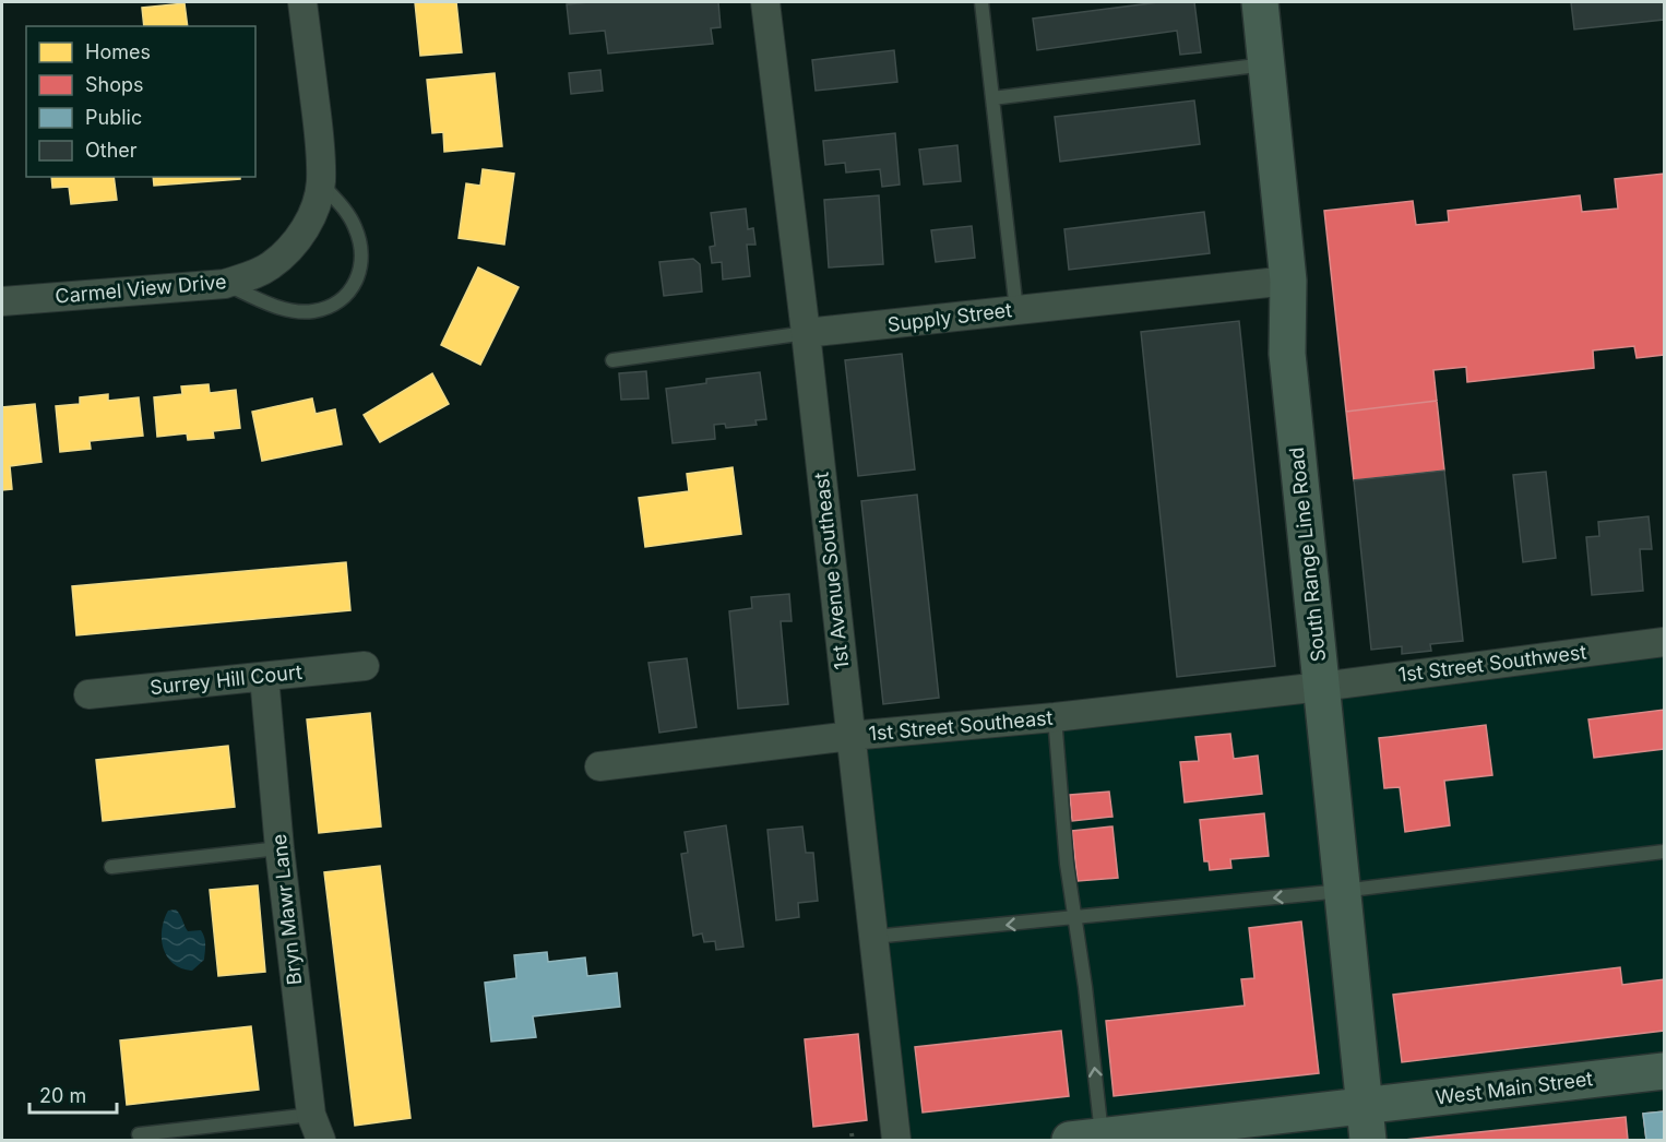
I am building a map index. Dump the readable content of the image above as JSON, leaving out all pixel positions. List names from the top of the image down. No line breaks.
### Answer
{"streets":{"main road":["South Range Line Road","West Main Street"],"street":["Carmel View Drive","Supply Street","1st Avenue Southeast","1st Street Southwest","Surrey Hill Court","1st Street Southeast","Bryn Mawr Lane"]},"crossings":[["Supply Street","South Range Line Road"],["Supply Street","1st Avenue Southeast"],["South Range Line Road","1st Street Southwest"],["South Range Line Road","1st Street Southeast"],["South Range Line Road","West Main Street"],["1st Avenue Southeast","1st Street Southeast"],["1st Street Southwest","1st Street Southeast"],["Surrey Hill Court","Bryn Mawr Lane"]],"legend":["Homes","Shops","Public","Other"],"scale_bar":"20 m"}
